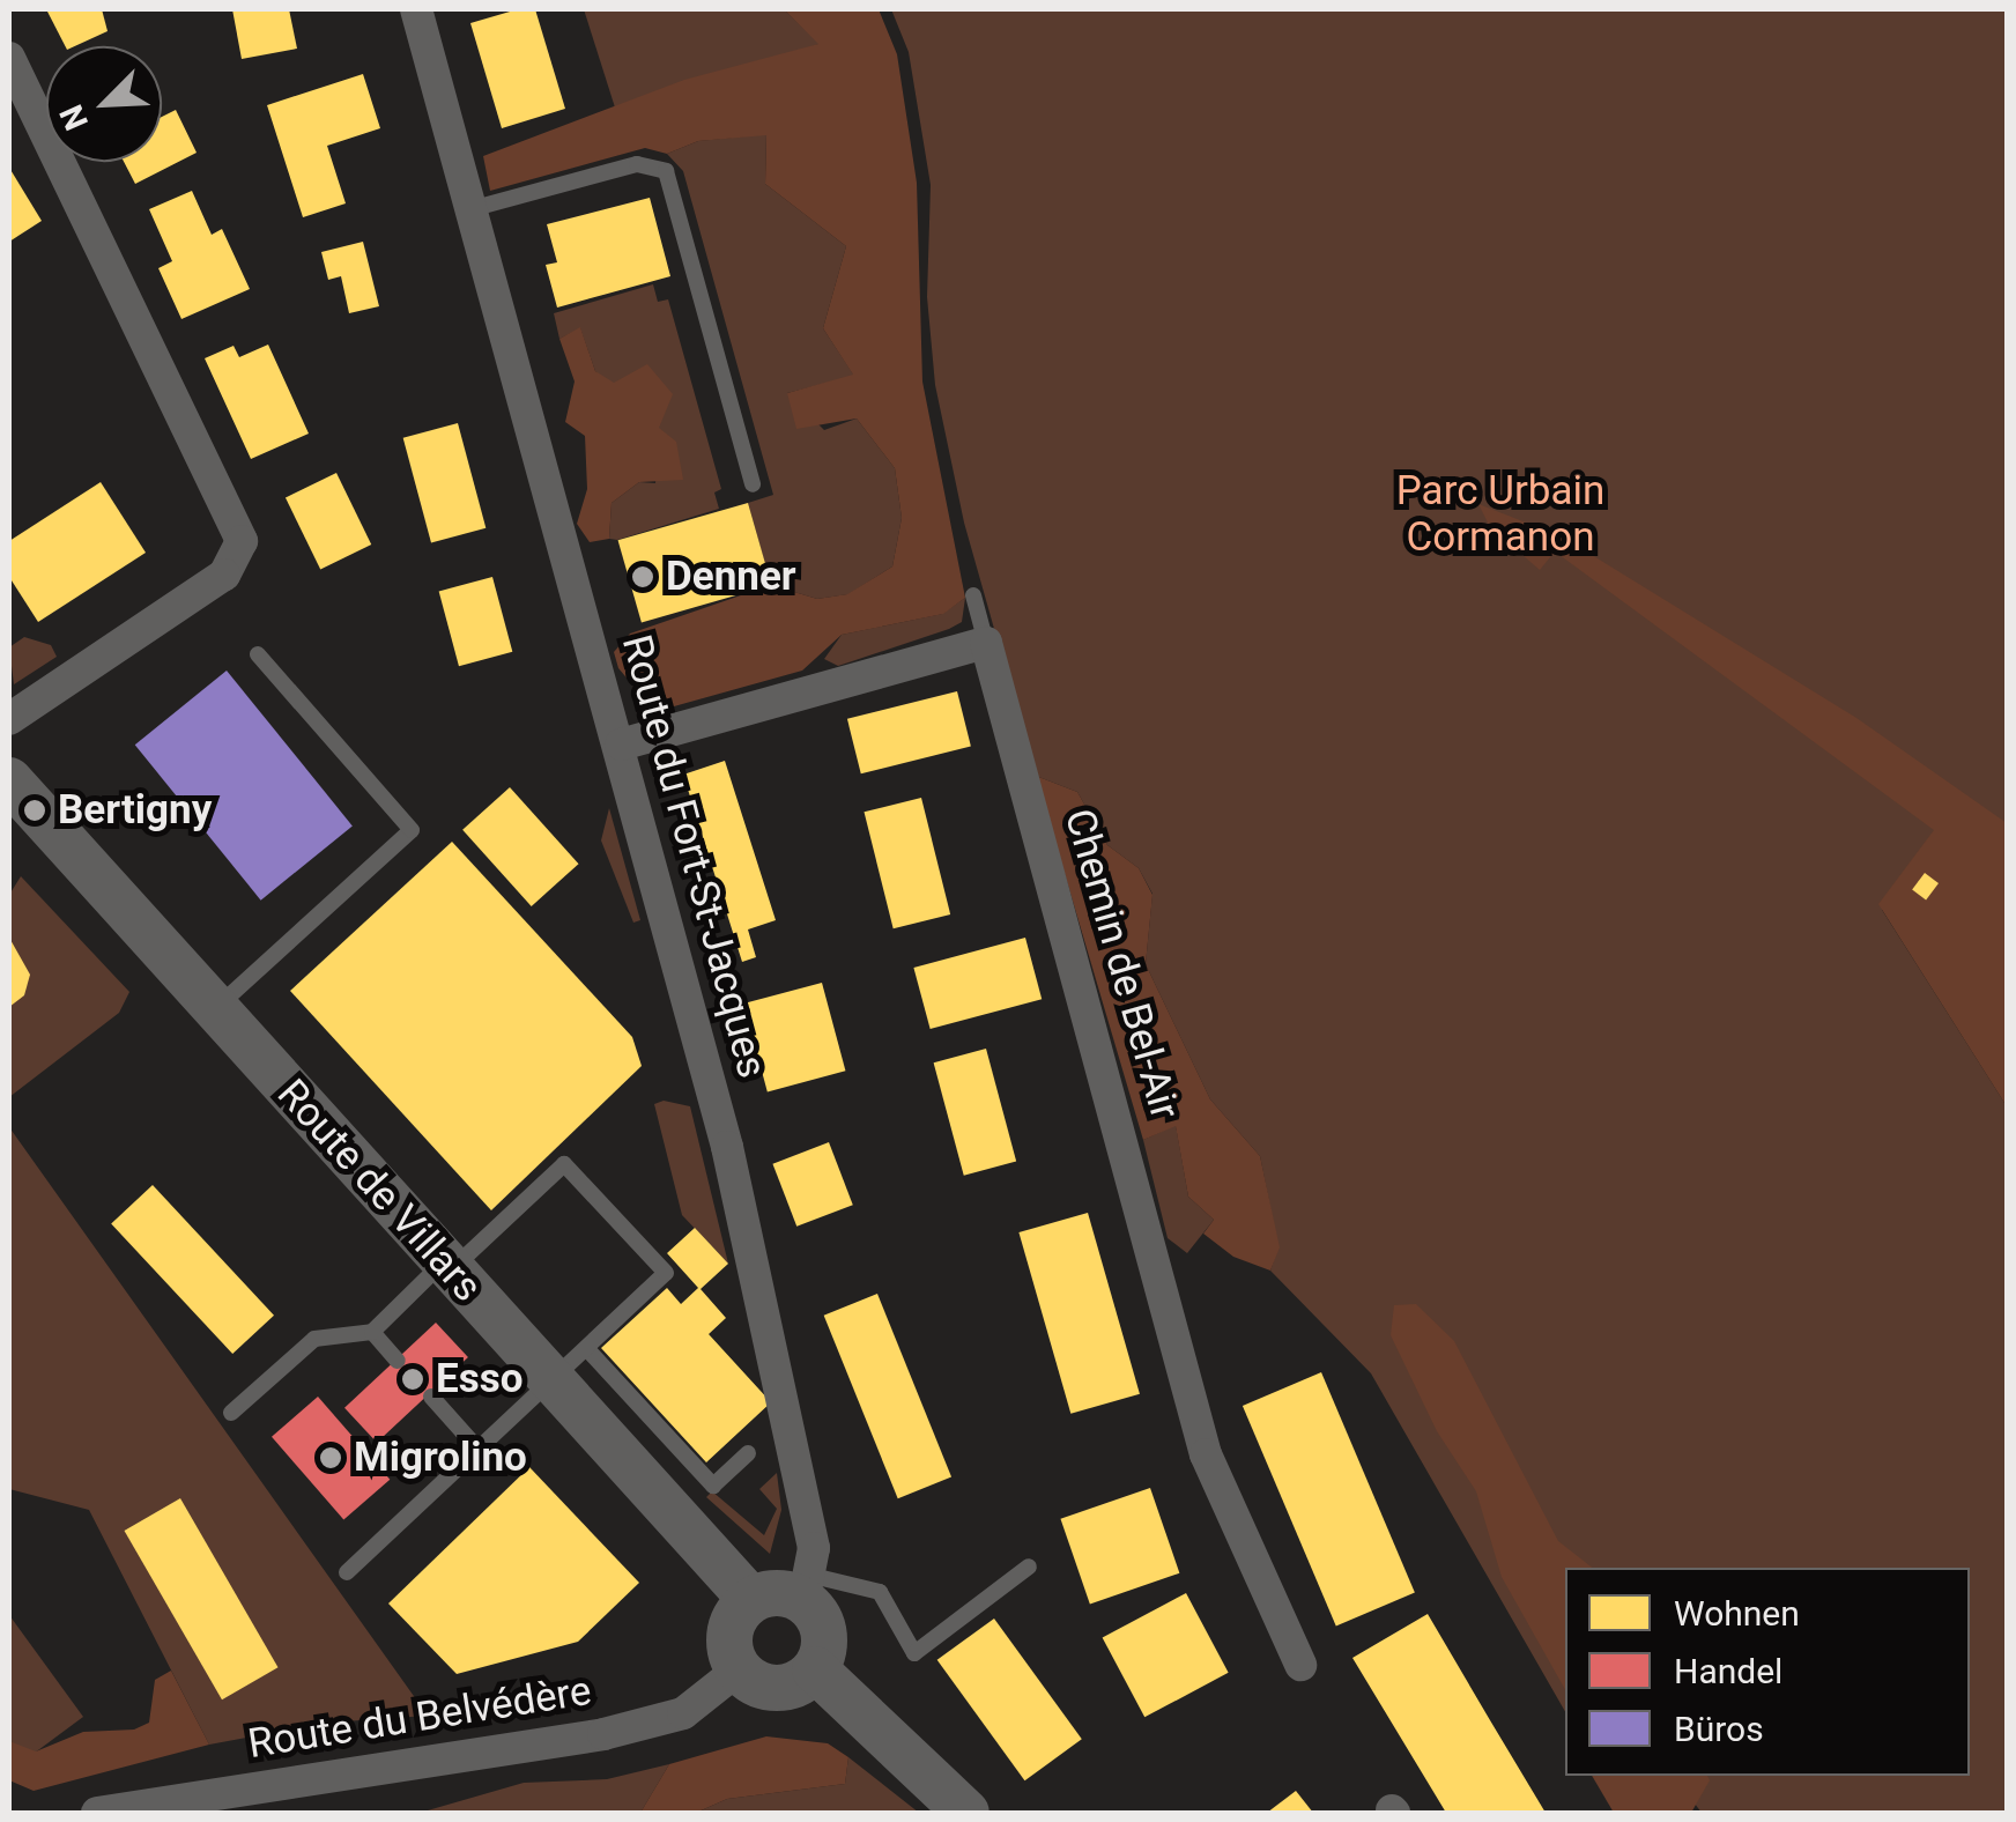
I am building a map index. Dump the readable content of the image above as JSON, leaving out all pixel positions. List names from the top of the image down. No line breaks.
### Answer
{"streets":{"main road":["Route de Villars"],"street":["Route du Fort-St-Jacques","Chemin de Bel-Air","Route du Belvédère"]},"crossings":[["Route du Fort-St-Jacques","Route de Villars"],["Route du Fort-St-Jacques","Route du Belvédère"],["Route de Villars","Route du Belvédère"]],"parks":["Parc Urbain Cormanon"],"places":["Denner","Bertigny","Esso","Migrolino"],"legend":["Wohnen","Handel","Büros"],"north":"bottom left"}
